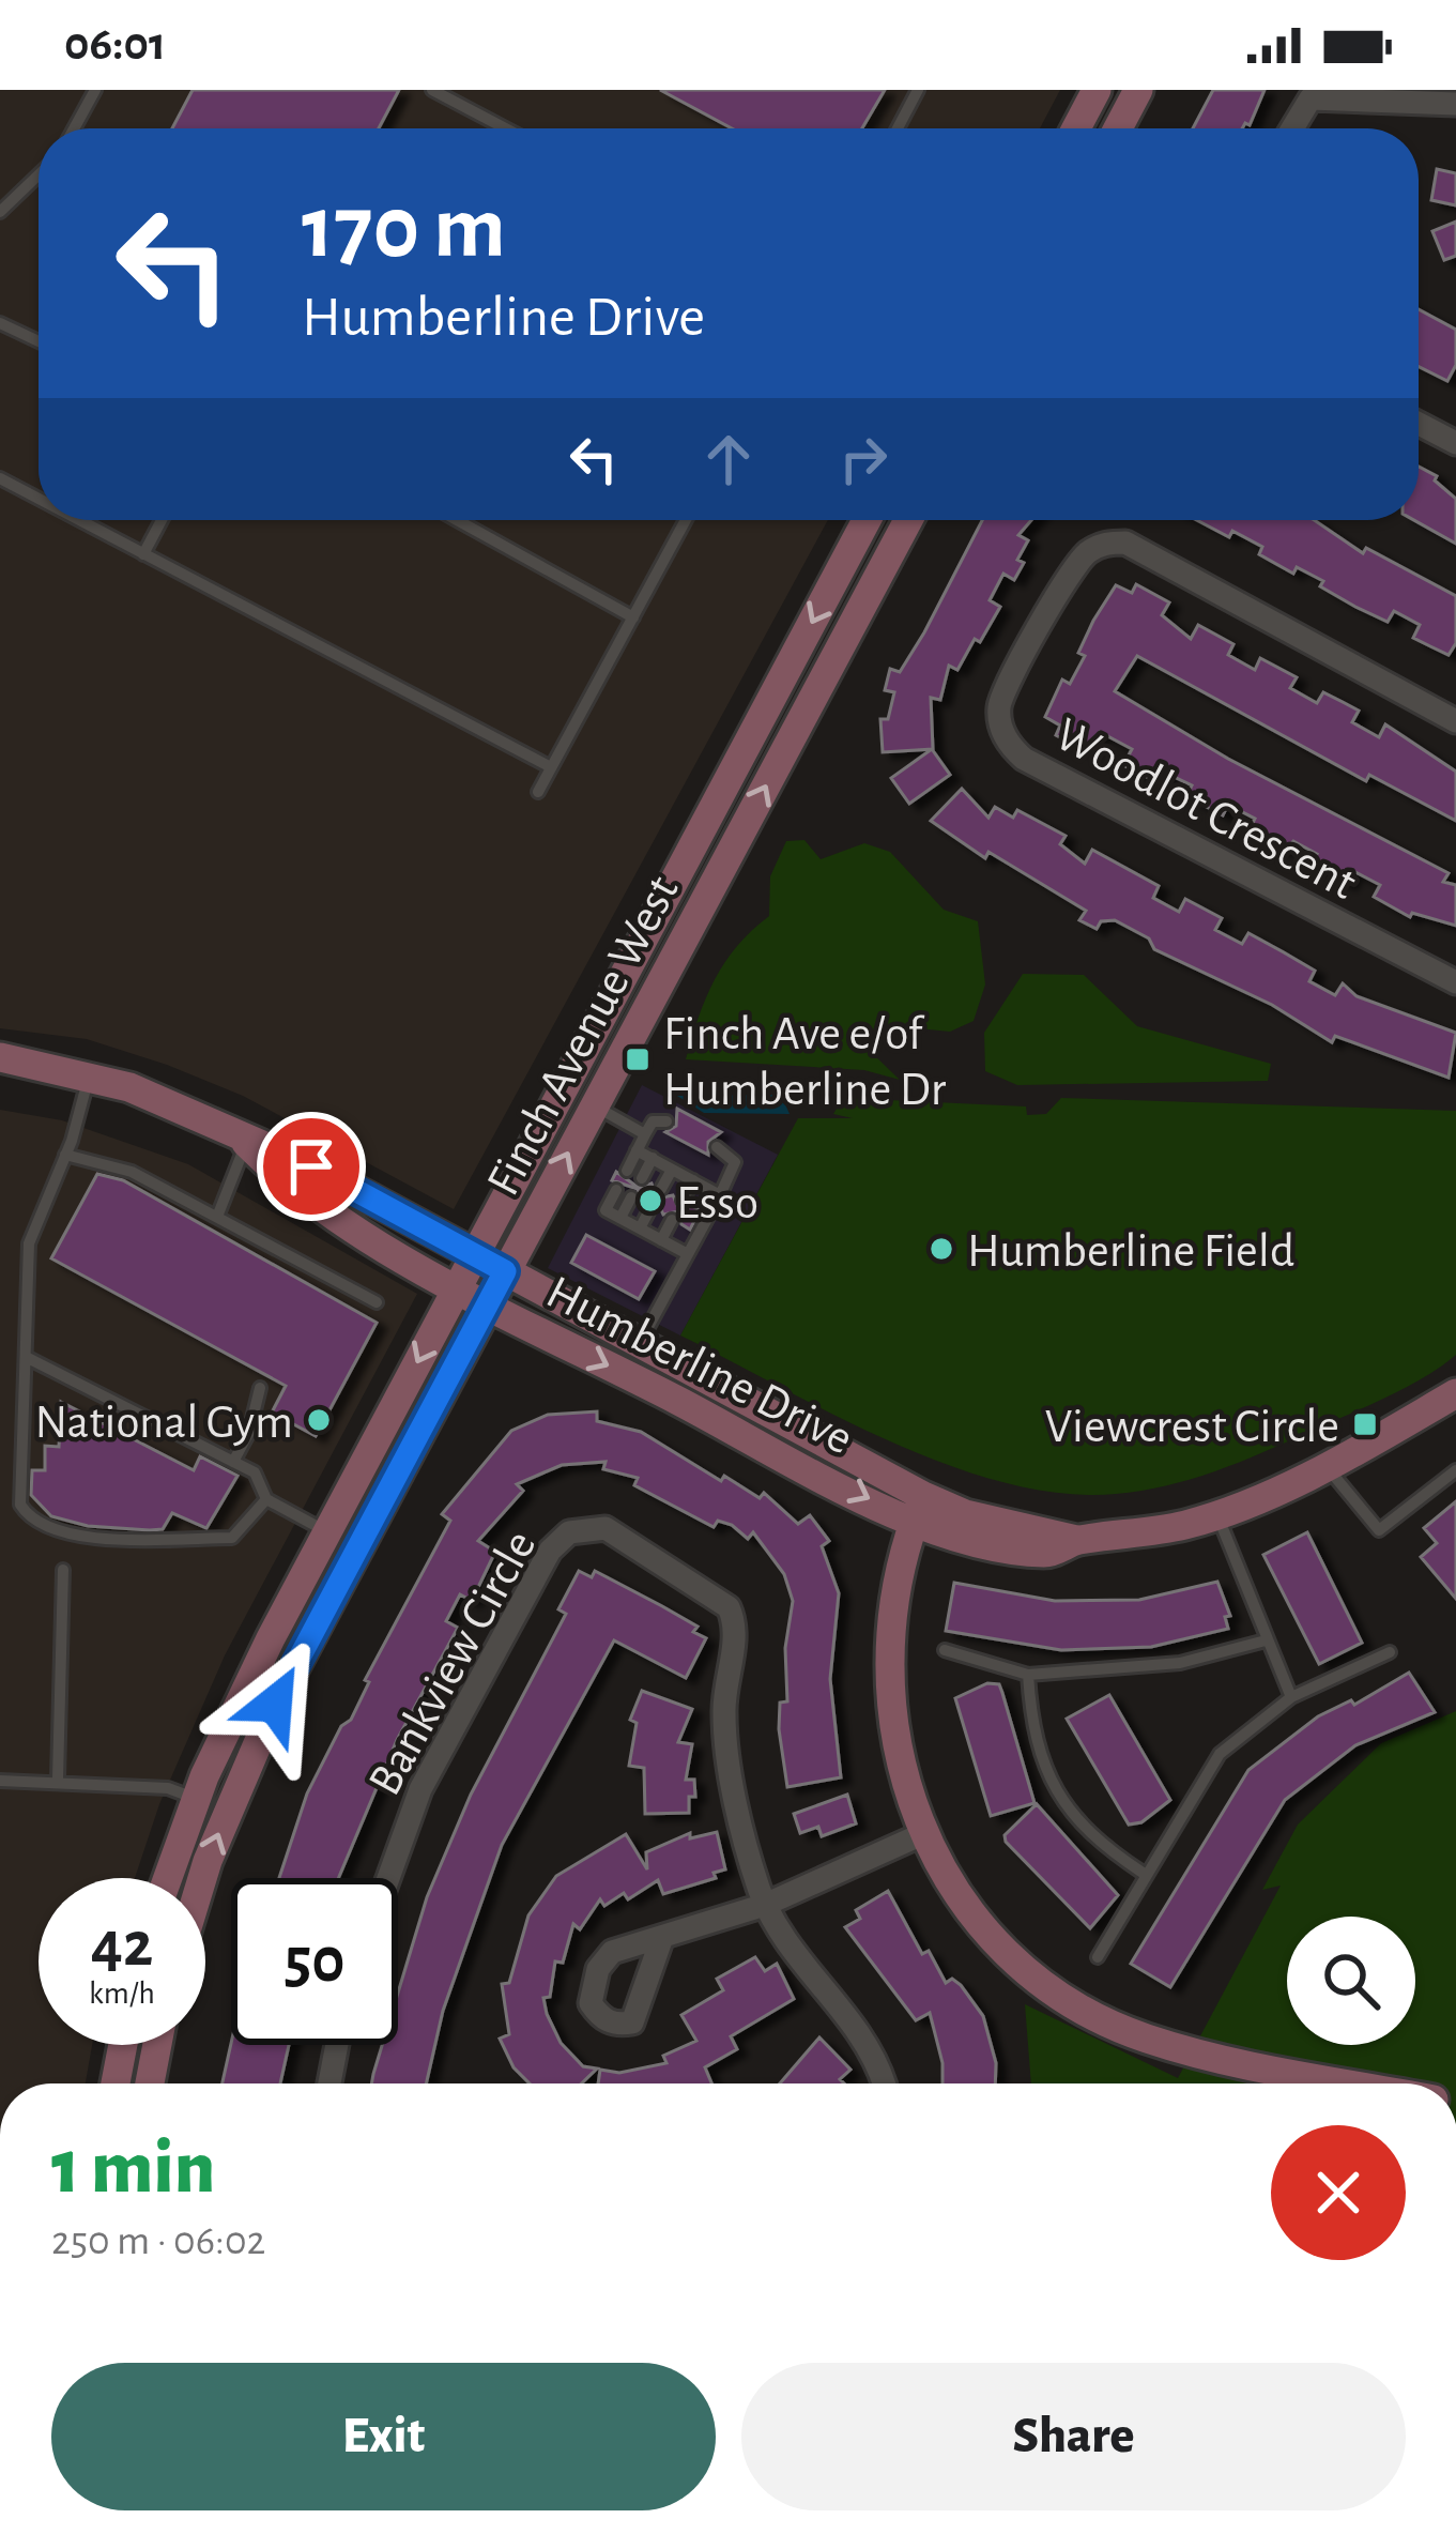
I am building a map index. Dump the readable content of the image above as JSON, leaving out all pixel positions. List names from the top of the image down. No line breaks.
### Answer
{"streets":{"main road":["Finch Avenue West","Humberline Drive"],"street":["Woodlot Crescent","Bankview Circle"]},"crossings":[["Finch Avenue West","Humberline Drive"]],"places":{"transit":["Finch Ave e/of Humberline Dr","Viewcrest Circle"],"other":["Esso","Humberline Field","National Gym"]},"page":{"status":"06:01","turn":["170 m","Humberline Drive"],"speed":"42 km/h","limit":"50","heading":["1 min","250 m · 06:02"],"buttons":["Exit","Share"]}}
